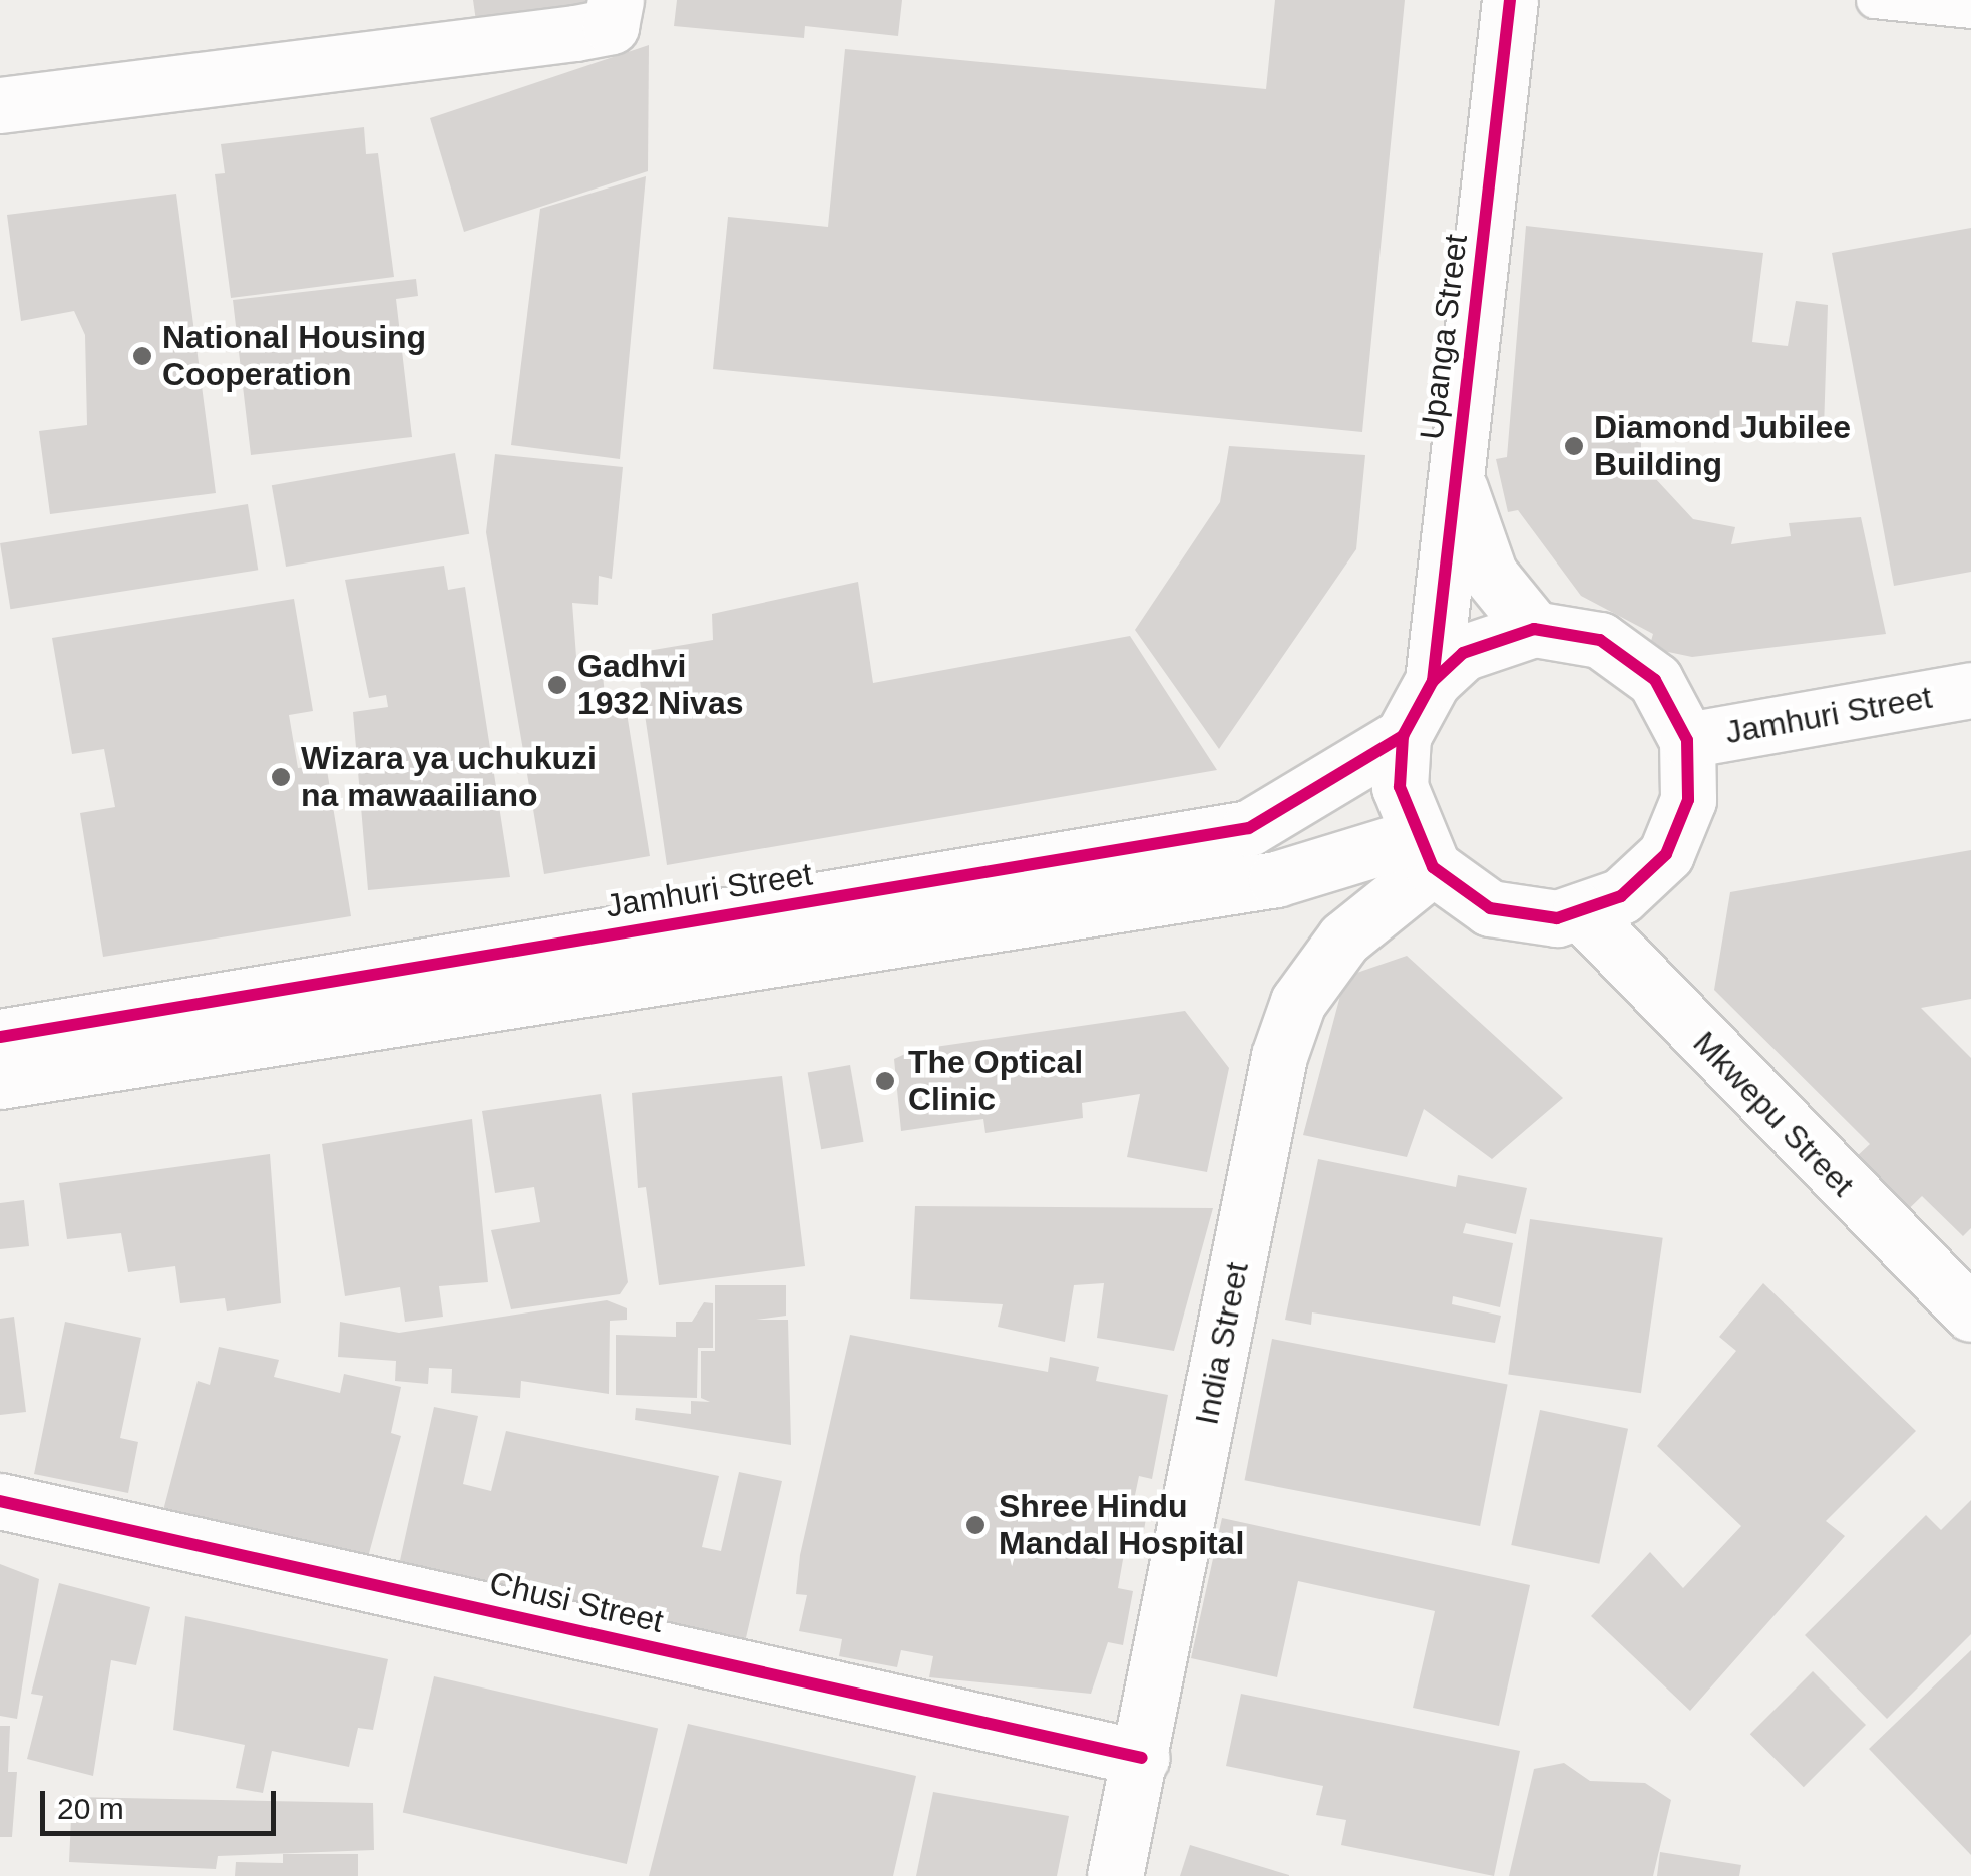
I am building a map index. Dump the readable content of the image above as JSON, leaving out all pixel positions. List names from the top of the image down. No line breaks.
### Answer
{"streets":{"street":["Upanga Street","Jamhuri Street","Mkwepu Street","India Street","Chusi Street"]},"crossings":[["Upanga Street","Jamhuri Street"],["Upanga Street","Mkwepu Street"],["Upanga Street","India Street"],["Jamhuri Street","Mkwepu Street"],["Jamhuri Street","India Street"],["Mkwepu Street","India Street"],["India Street","Chusi Street"]],"places":["National Housing Cooperation","Diamond Jubilee Building","Gadhvi 1932 Nivas","Wizara ya uchukuzi na mawaailiano","The Optical Clinic","Shree Hindu Mandal Hospital"],"scale_bar":"20 m"}
